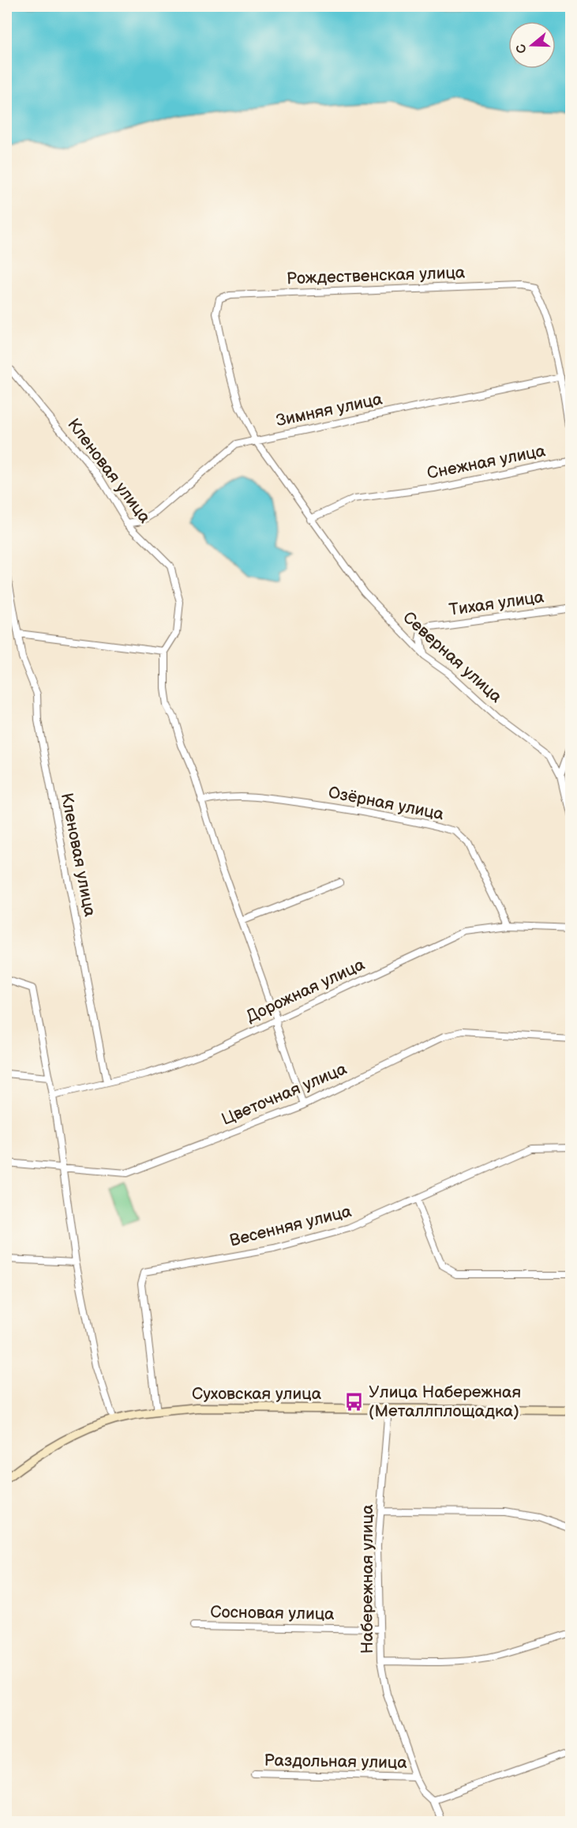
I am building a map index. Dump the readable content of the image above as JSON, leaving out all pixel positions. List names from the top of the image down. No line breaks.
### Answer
{"streets":{"street":["Рождественская улица","Зимняя улица","Снежная улица","Кленовая улица","Тихая улица","Северная улица","Озёрная улица","Дорожная улица","Цветочная улица","Весенняя улица","Суховская улица","Набережная улица","Сосновая улица","Раздольная улица"]},"crossings":[["Рождественская улица","Зимняя улица"],["Рождественская улица","Северная улица"],["Зимняя улица","Кленовая улица"],["Зимняя улица","Северная улица"],["Снежная улица","Северная улица"],["Кленовая улица","Озёрная улица"],["Кленовая улица","Дорожная улица"],["Кленовая улица","Цветочная улица"],["Тихая улица","Северная улица"],["Озёрная улица","Дорожная улица"],["Весенняя улица","Суховская улица"],["Суховская улица","Набережная улица"],["Набережная улица","Сосновая улица"],["Набережная улица","Раздольная улица"]],"places":{"bus stop":["Улица Набережная (Металлплощадка)"]},"north":"left"}
